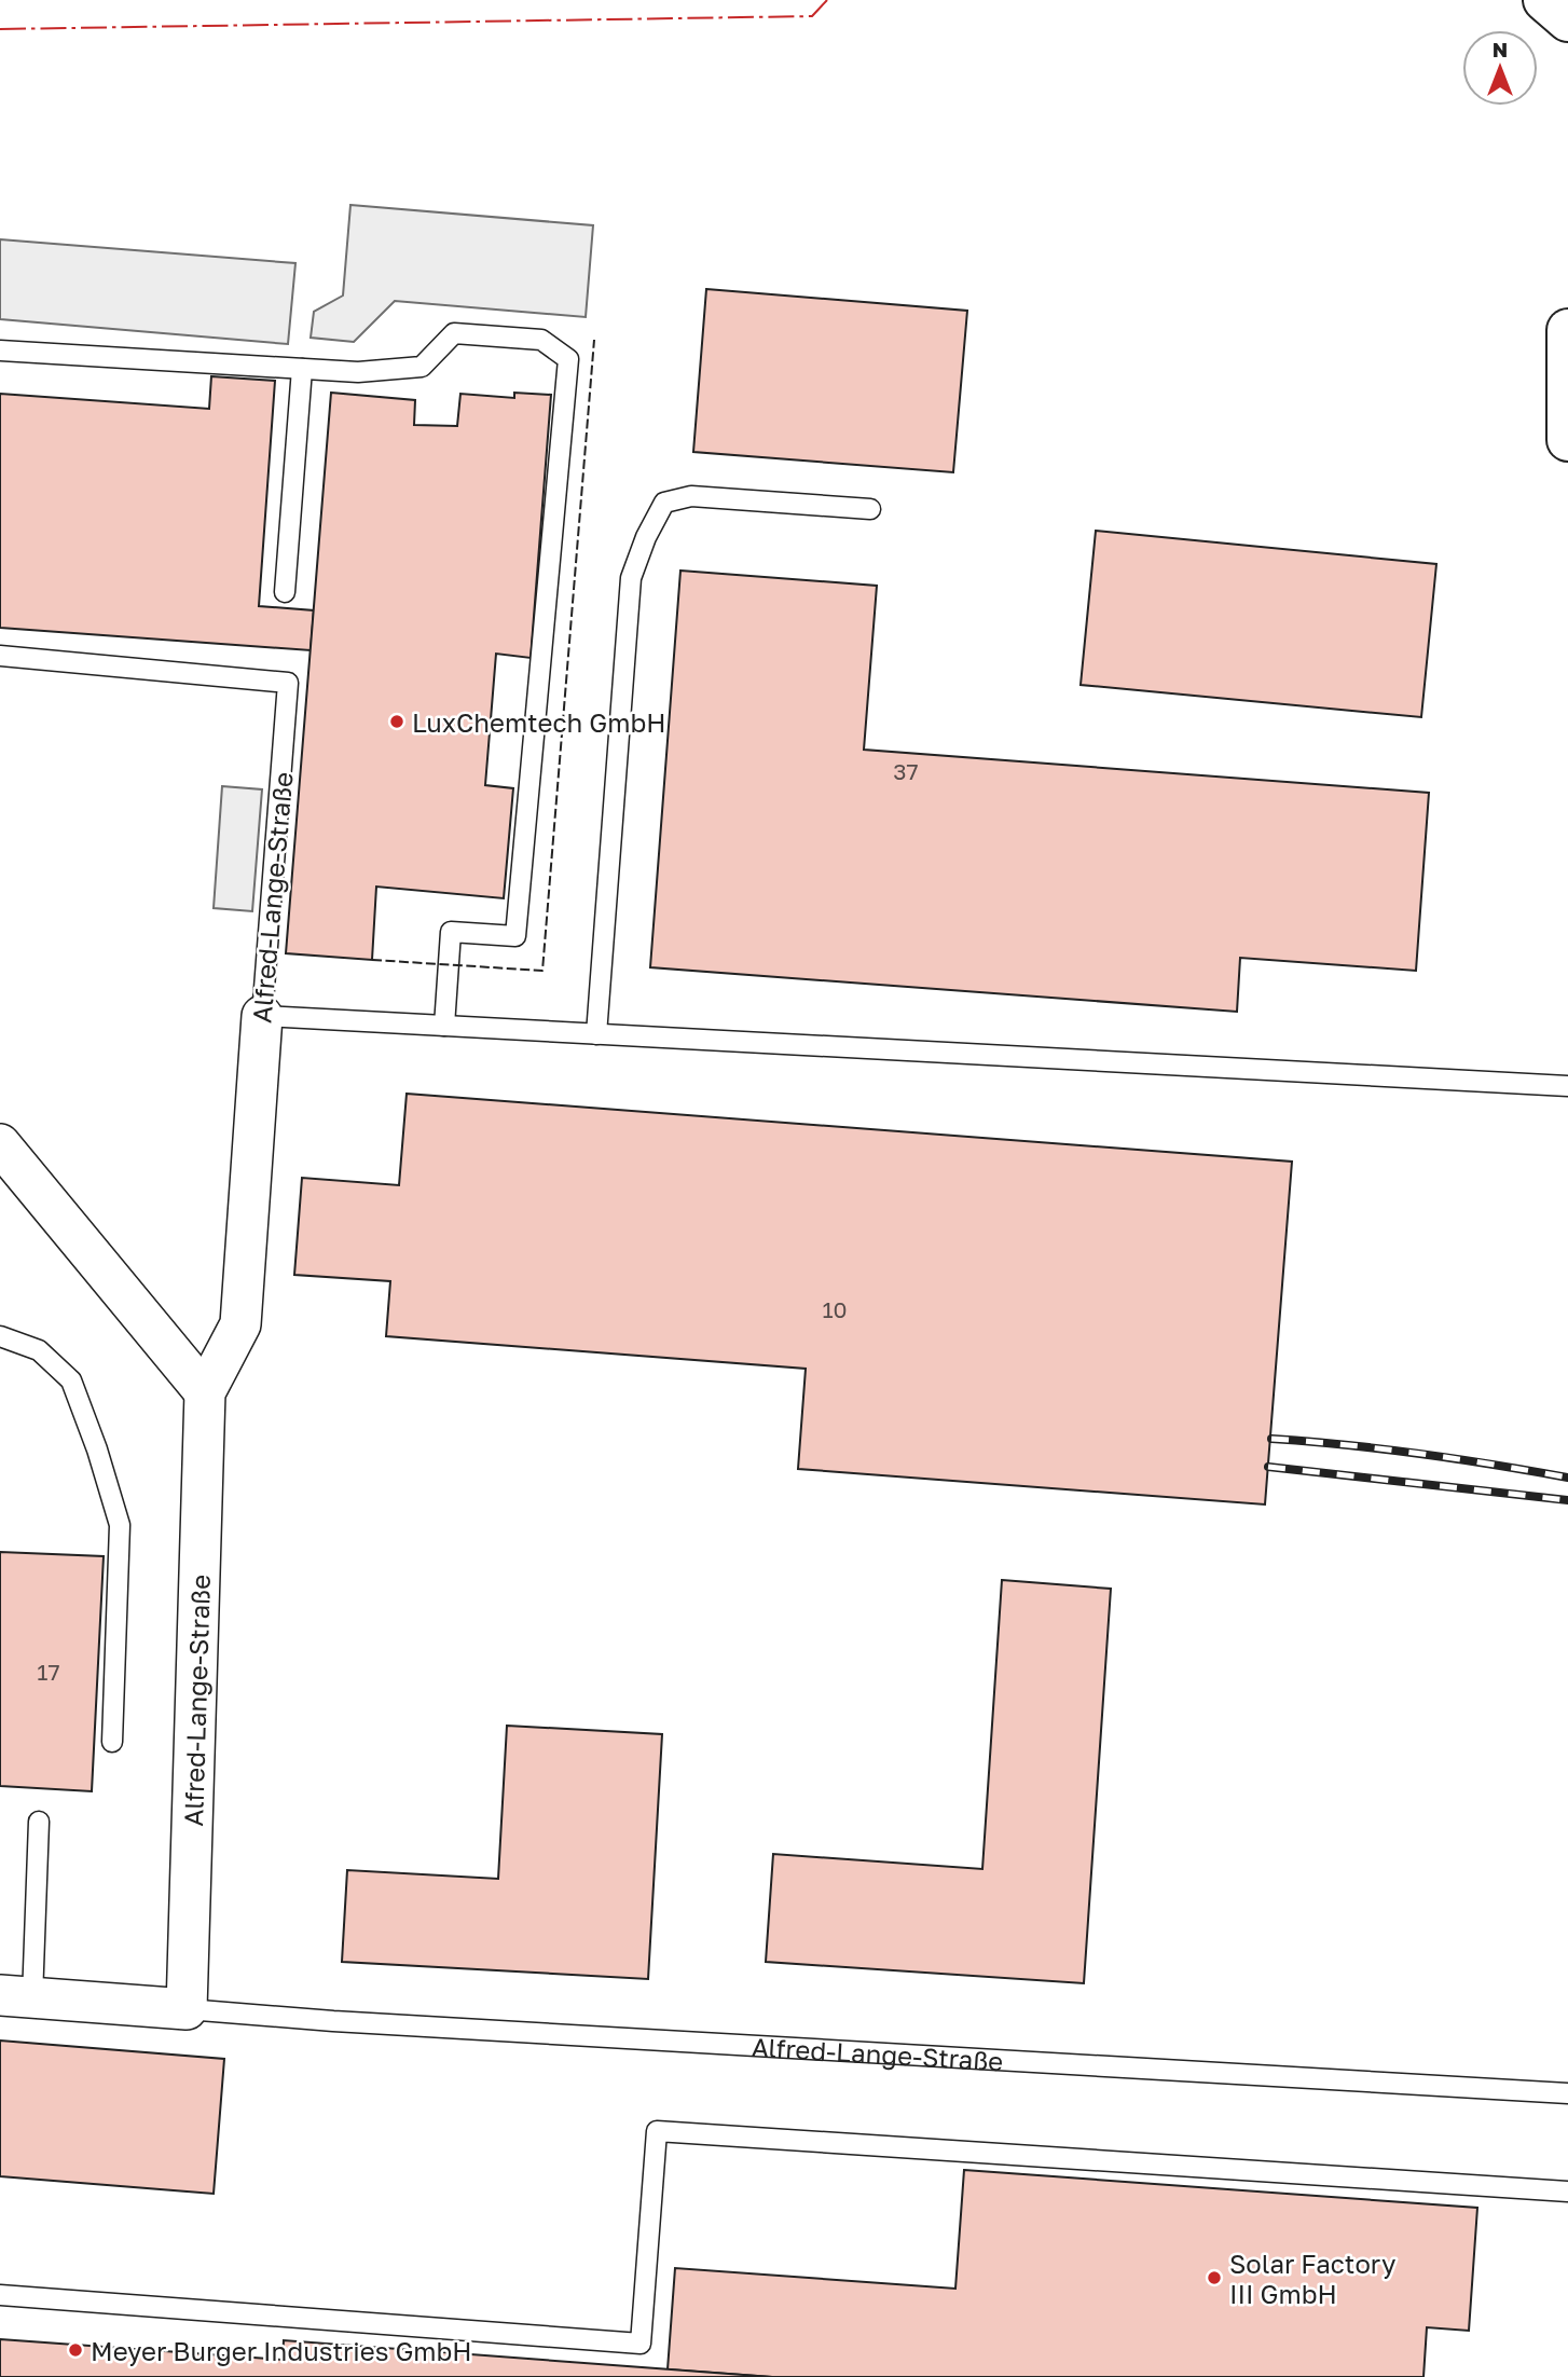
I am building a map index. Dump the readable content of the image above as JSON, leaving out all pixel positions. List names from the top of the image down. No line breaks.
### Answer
{"streets":{"street":["Alfred-Lange-Straße"]},"places":["LuxChemtech GmbH","Solar Factory III GmbH","Meyer Burger Industries GmbH"],"house_numbers":["37","10","17"],"north":"top"}
